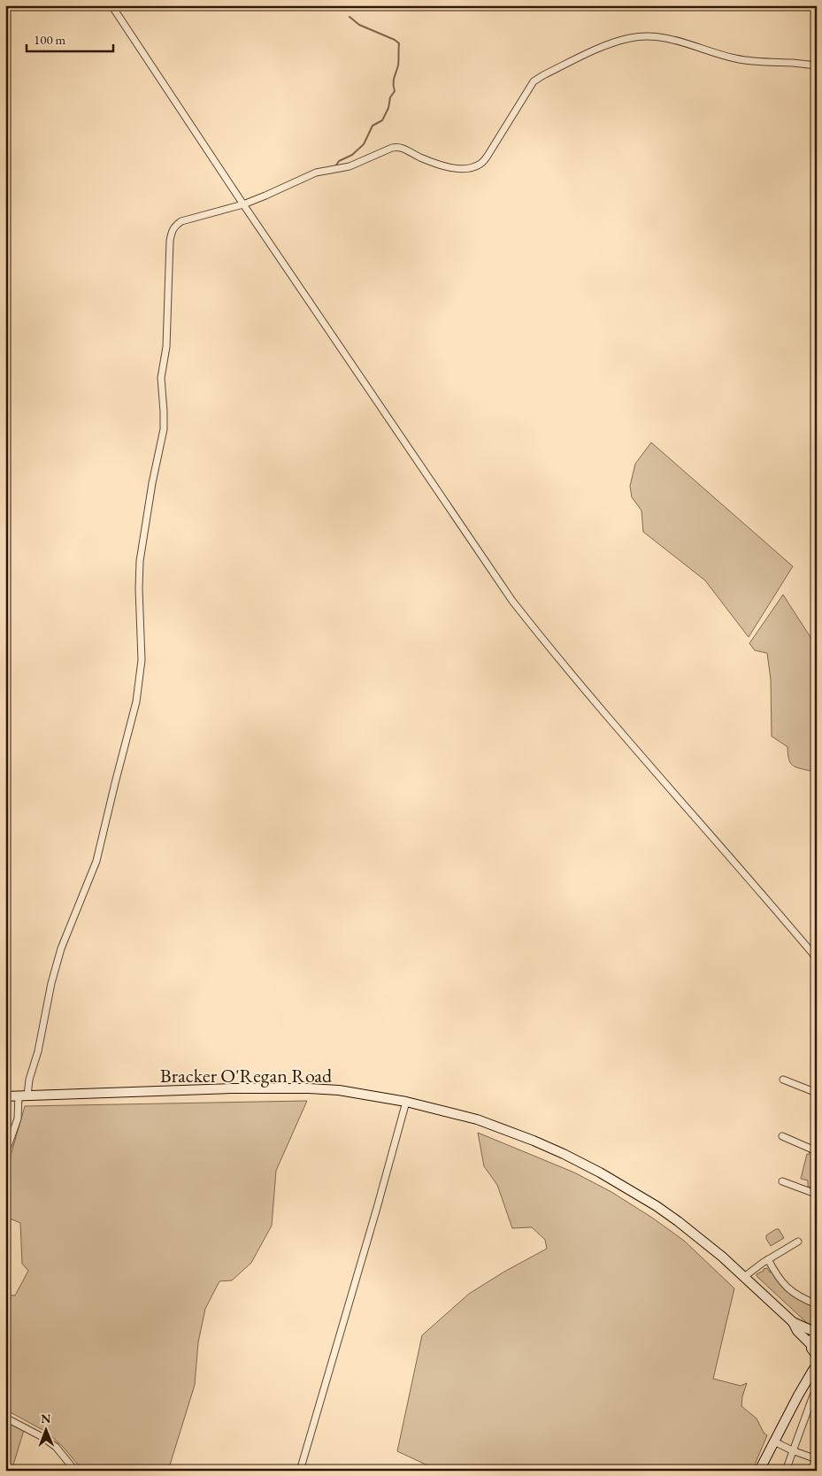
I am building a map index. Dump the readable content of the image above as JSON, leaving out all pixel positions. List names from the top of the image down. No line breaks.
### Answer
{"streets":{"main road":["Bracker O'Regan Road"]},"scale_bar":"100 m","north":"top"}
